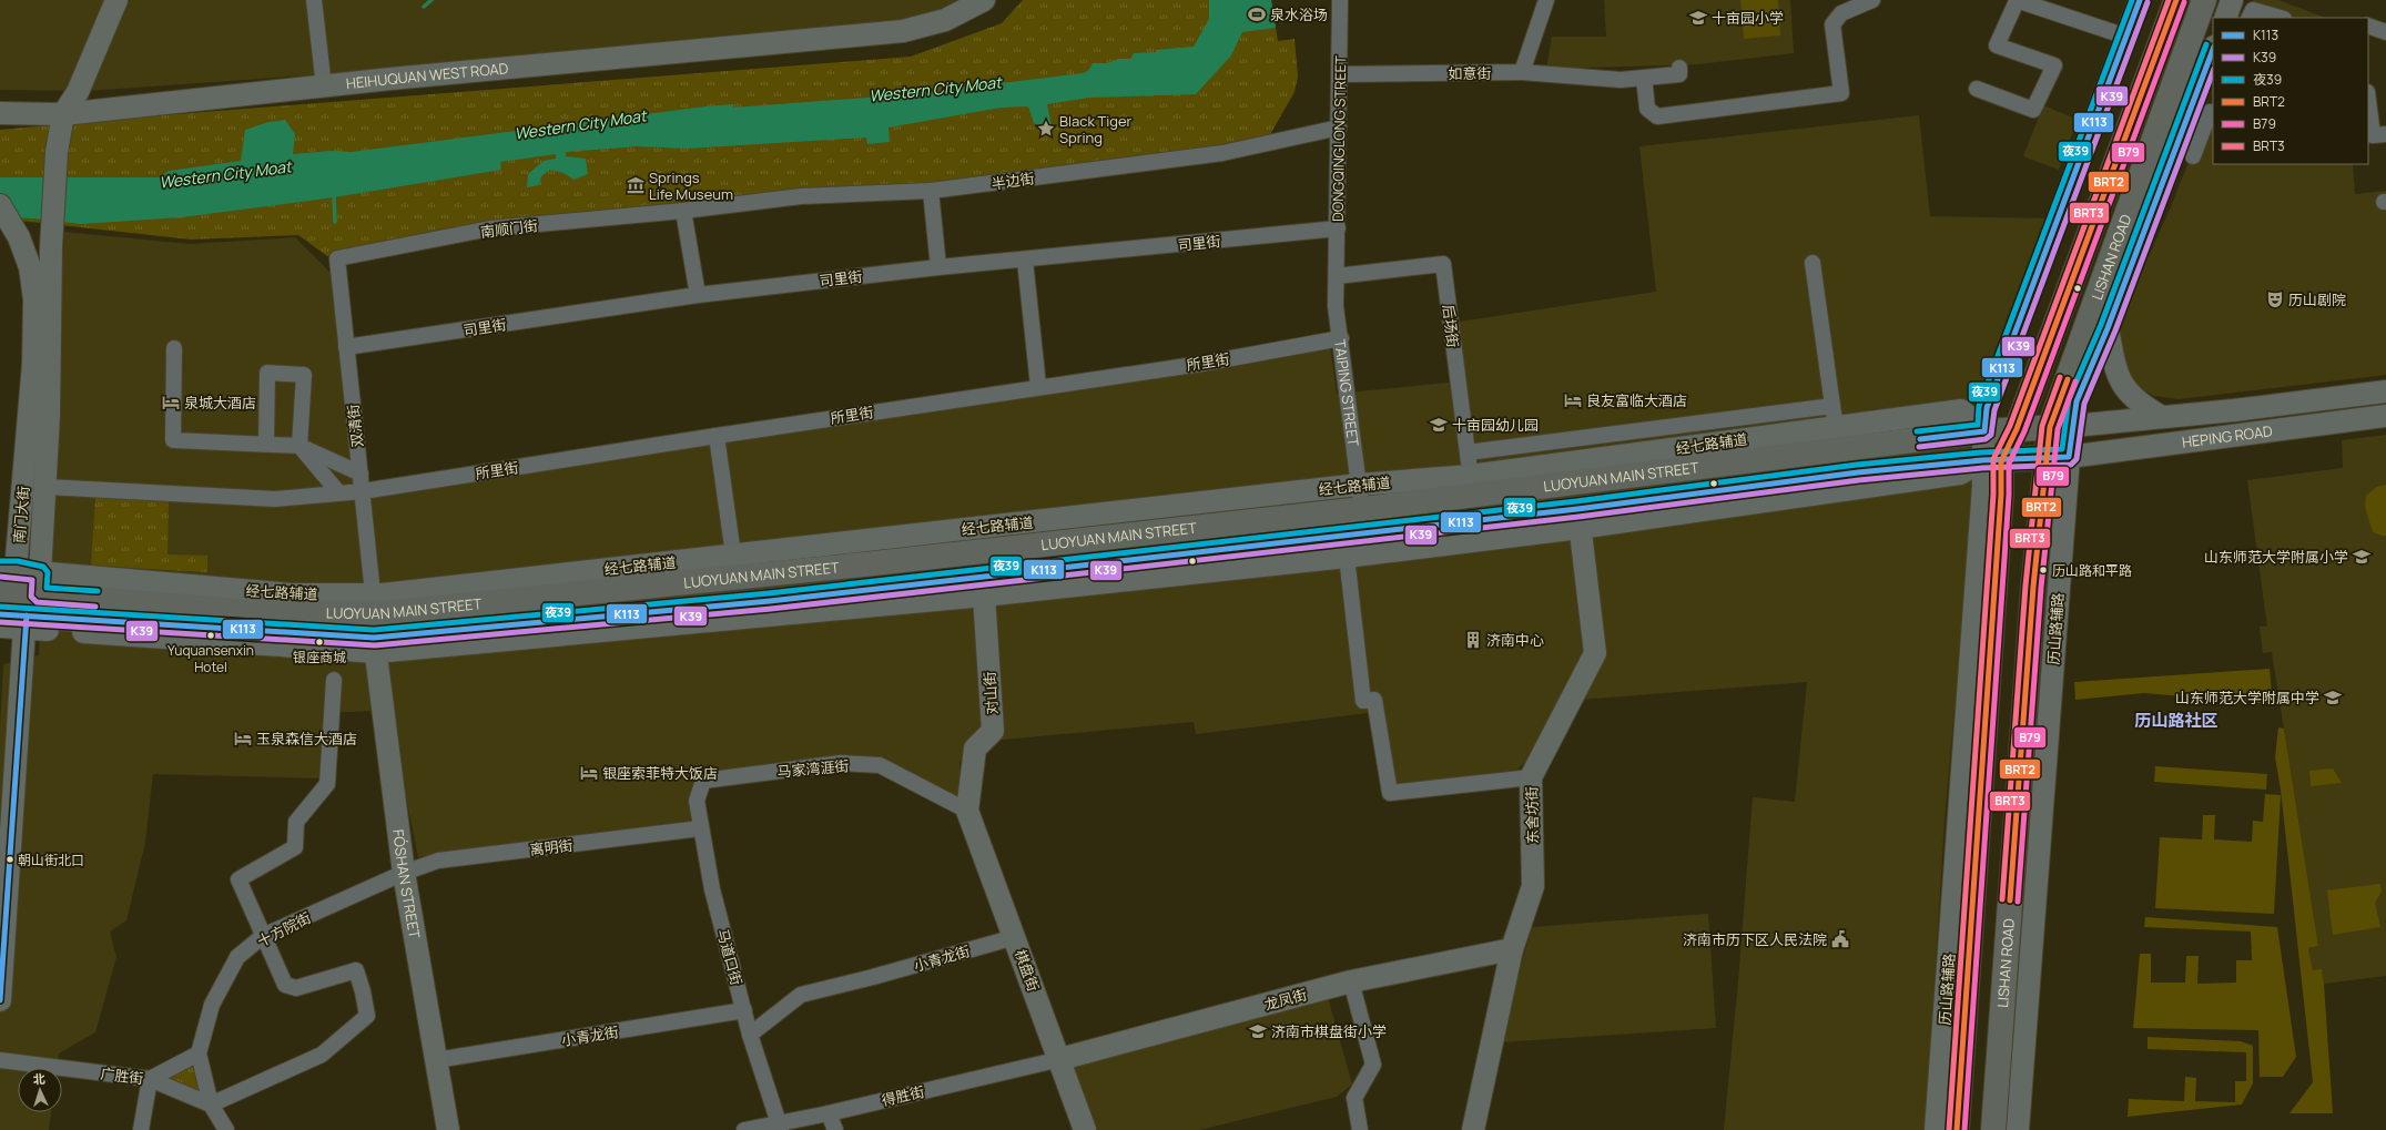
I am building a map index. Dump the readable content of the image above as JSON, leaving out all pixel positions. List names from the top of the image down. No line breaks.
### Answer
{"streets":{"main road":["LISHAN ROAD","LUOYUAN MAIN STREET"],"street":["如意街","HEIHUQUAN WEST ROAD","DONGQINGLONG STREET","半边街","南顺门街","司里街","后场街","所里街","TAIPING STREET","双清街","HEPING ROAD","经七路辅道","南门大街","历山路辅路","对山街","马家湾涯街","东舍坊街","离明街","FÓSHAN STREET","十方院街","马道口街","小青龙街","棋盘街","龙凤街","广胜街","得胜街"]},"crossings":[["如意街","DONGQINGLONG STREET"],["HEIHUQUAN WEST ROAD","南门大街"],["DONGQINGLONG STREET","半边街"],["DONGQINGLONG STREET","司里街"],["DONGQINGLONG STREET","后场街"],["DONGQINGLONG STREET","TAIPING STREET"],["半边街","南顺门街"],["南顺门街","双清街"],["司里街","双清街"],["LISHAN ROAD","HEPING ROAD"],["LISHAN ROAD","LUOYUAN MAIN STREET"],["LISHAN ROAD","历山路辅路"],["后场街","TAIPING STREET"],["后场街","经七路辅道"],["后场街","LUOYUAN MAIN STREET"],["所里街","TAIPING STREET"],["所里街","双清街"],["所里街","南门大街"],["TAIPING STREET","经七路辅道"],["TAIPING STREET","LUOYUAN MAIN STREET"],["双清街","经七路辅道"],["HEPING ROAD","LUOYUAN MAIN STREET"],["HEPING ROAD","历山路辅路"],["经七路辅道","LUOYUAN MAIN STREET"],["经七路辅道","南门大街"],["经七路辅道","历山路辅路"],["LUOYUAN MAIN STREET","南门大街"],["LUOYUAN MAIN STREET","历山路辅路"],["LUOYUAN MAIN STREET","东舍坊街"],["LUOYUAN MAIN STREET","FÓSHAN STREET"],["对山街","马家湾涯街"],["对山街","棋盘街"],["马家湾涯街","马道口街"],["马家湾涯街","棋盘街"],["东舍坊街","龙凤街"],["离明街","FÓSHAN STREET"],["离明街","十方院街"],["离明街","马道口街"],["FÓSHAN STREET","十方院街"],["FÓSHAN STREET","小青龙街"],["十方院街","广胜街"],["马道口街","小青龙街"],["马道口街","得胜街"],["小青龙街","棋盘街"],["棋盘街","龙凤街"],["棋盘街","得胜街"],["龙凤街","得胜街"]],"districts":["历山路社区"],"water":["Western City Moat"],"places":{"sports":["泉水浴场"],"school or university":["十亩园小学","十亩园幼儿园","山东师范大学附属小学","山东师范大学附属中学","济南市棋盘街小学"],"place":["Black Tiger Spring"],"museum":["Springs Life Museum"],"theatre":["历山剧院"],"hotel":["良友富临大酒店","泉城大酒店","玉泉森信大酒店","银座索菲特大饭店"],"other":["历山路和平路","Yuquansenxin Hotel","银座商城","朝山街北口"],"building":["济南中心"],"public building":["济南市历下区人民法院"]},"lines":["transit line K113","transit line 夜39","transit line BRT2","transit line BRT3","transit line K39","transit line B79"],"legend":["K113","K39","夜39","BRT2","B79","BRT3"],"north":"top"}
